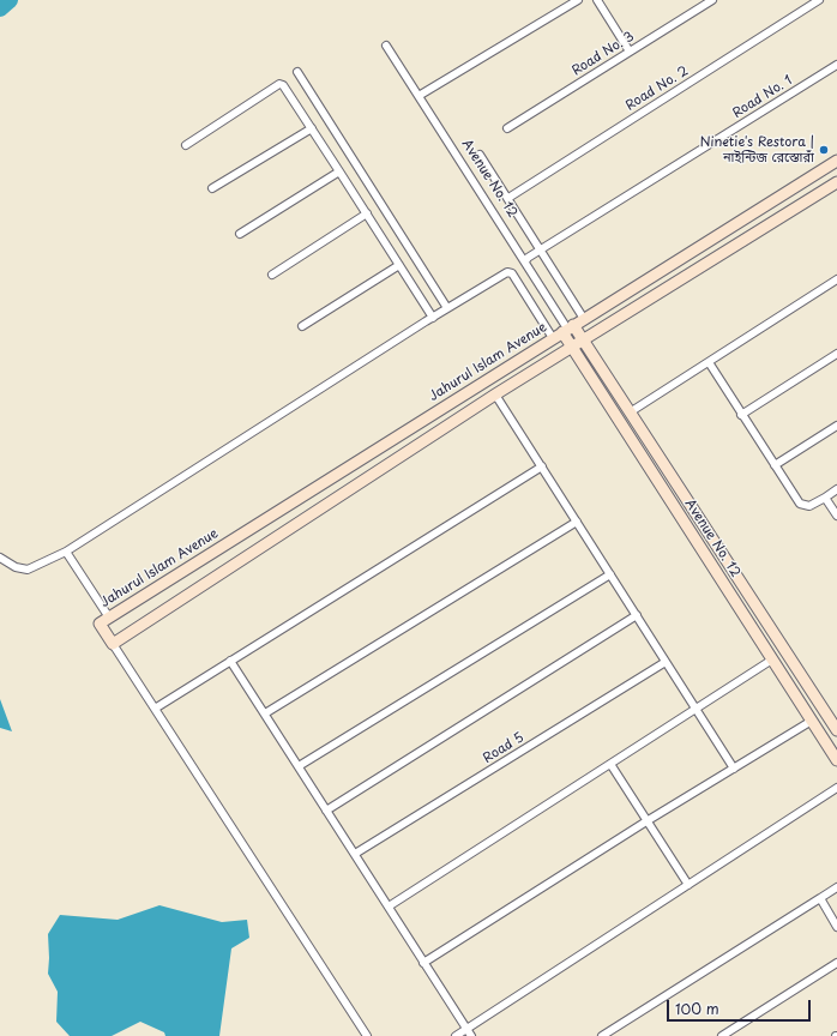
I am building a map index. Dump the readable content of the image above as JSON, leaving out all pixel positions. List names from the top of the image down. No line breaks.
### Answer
{"streets":{"street":["Road No. 3","Road No. 2","Road No. 1","Avenue No. 12","Jahurul Islam Avenue","Road 5"]},"crossings":[["Road No. 2","Avenue No. 12"],["Road No. 1","Avenue No. 12"],["Avenue No. 12","Jahurul Islam Avenue"]],"places":["Ninetie's Restora | নাইন্টিজ রেস্তোরাঁ"],"scale_bar":"100 m"}
